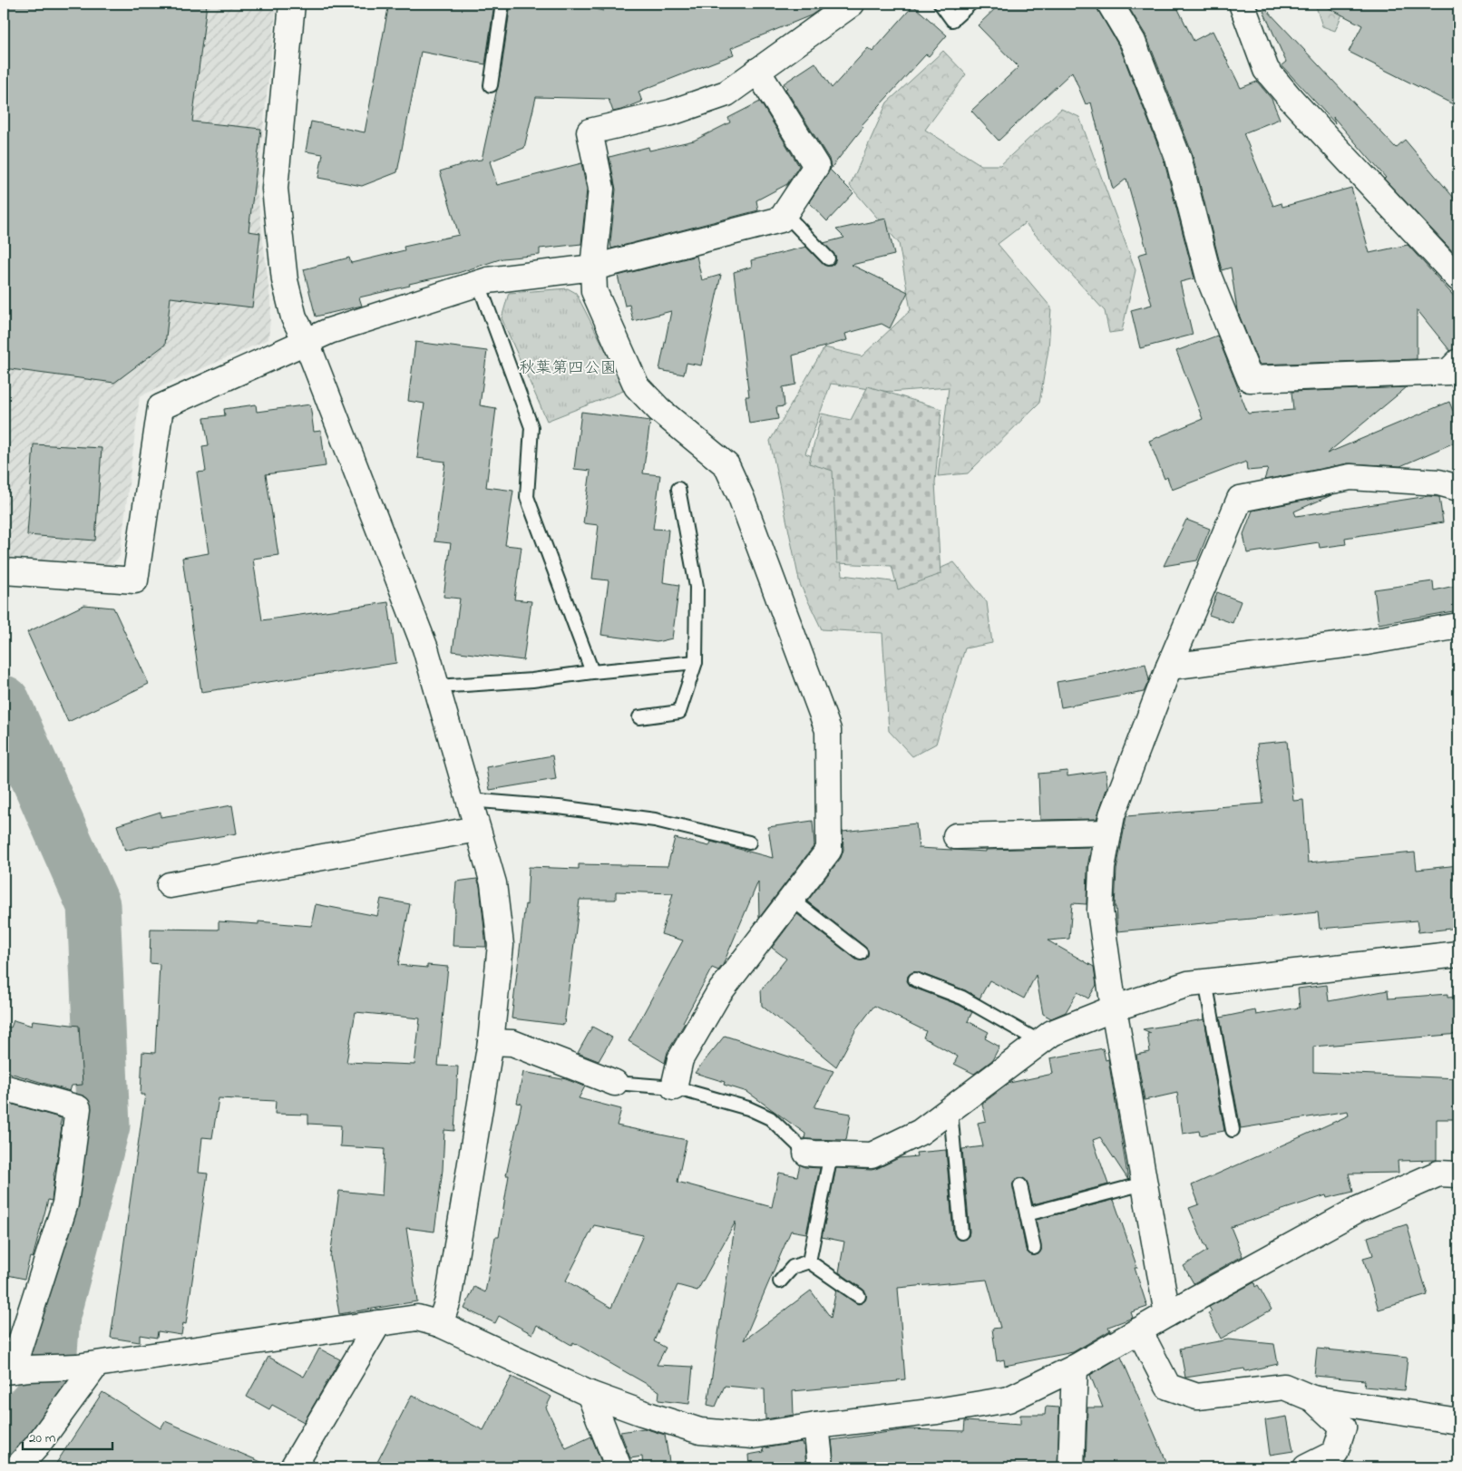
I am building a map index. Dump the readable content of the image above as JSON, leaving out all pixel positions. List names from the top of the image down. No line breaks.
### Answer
{"parks":["秋葉第四公園"],"scale_bar":"20 m"}
